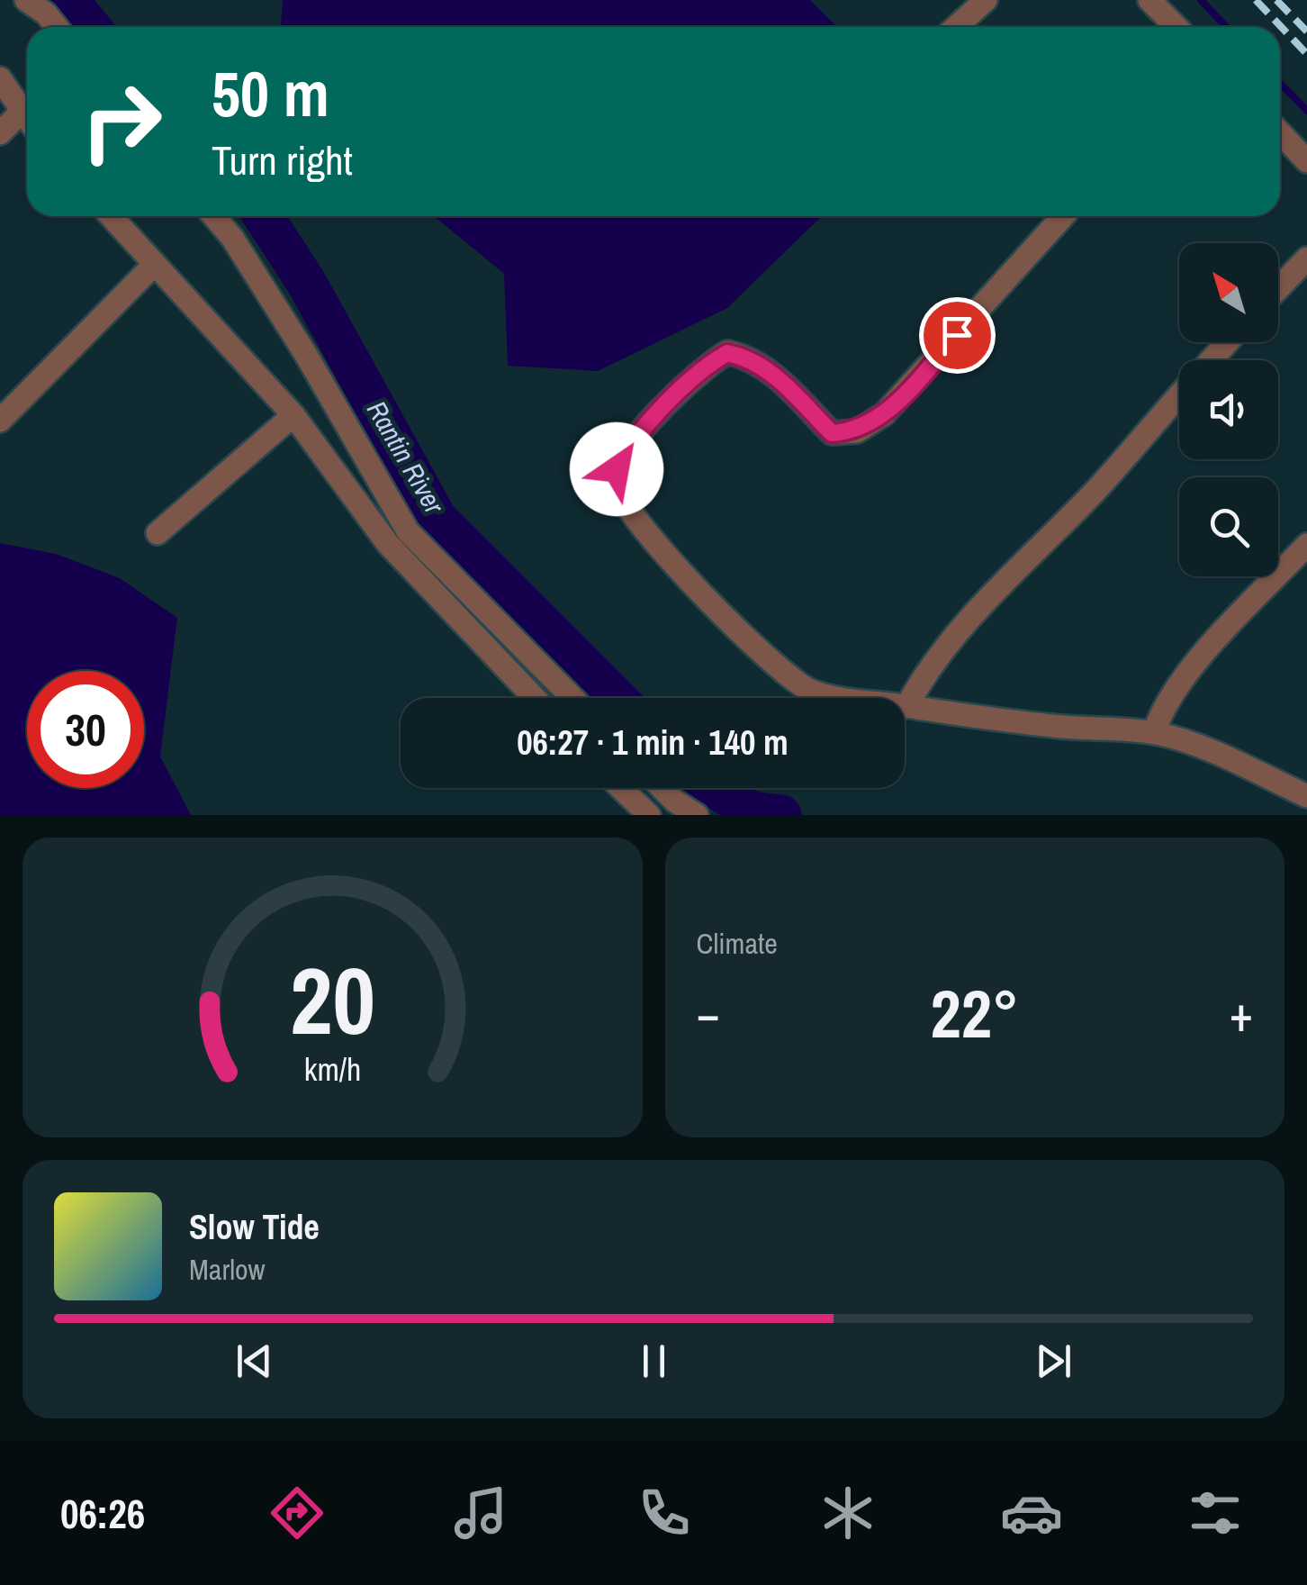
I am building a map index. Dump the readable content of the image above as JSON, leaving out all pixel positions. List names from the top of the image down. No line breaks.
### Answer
{"water":["Rantin River"],"north":"top left","page":{"turn":["50 m","Turn right"],"limit":"30","trip":"06:27 · 1 min · 140 m","tile":"Climate","heat":["−","22°","+"],"song":["Slow Tide","Marlow"],"tabs":"06:26","gauge":["20","km/h"]}}
